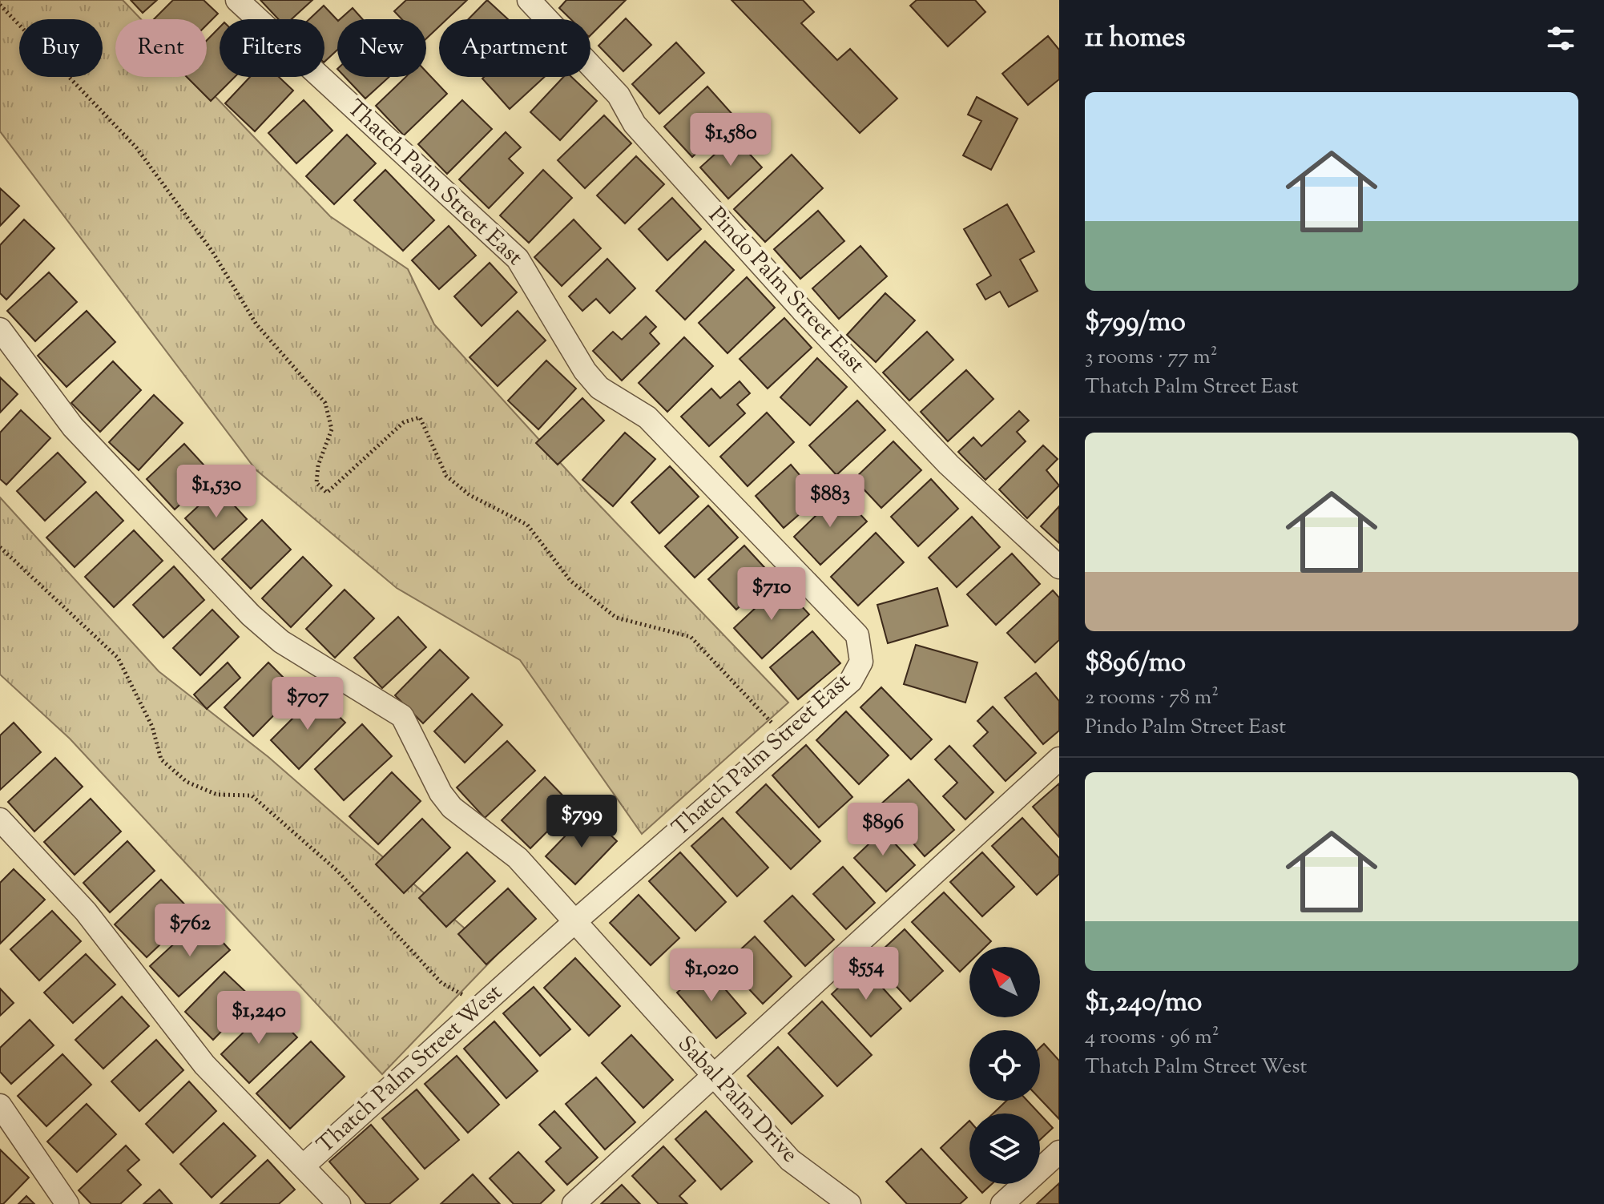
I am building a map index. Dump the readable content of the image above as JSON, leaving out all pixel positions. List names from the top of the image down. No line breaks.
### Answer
{"streets":{"street":["Thatch Palm Street East","Pindo Palm Street East","Thatch Palm Street West","Sabal Palm Drive"]},"crossings":[["Thatch Palm Street East","Thatch Palm Street West"],["Thatch Palm Street East","Sabal Palm Drive"],["Thatch Palm Street West","Sabal Palm Drive"]],"north":"top left","page":{"heading":"11 homes","chip":["Buy","Rent","Filters","New","Apartment"],"list":[{"name":"$799/mo","note":"3 rooms · 77 m² · Thatch Palm Street East"},{"name":"$896/mo","note":"2 rooms · 78 m² · Pindo Palm Street East"},{"name":"$1,240/mo","note":"4 rooms · 96 m² · Thatch Palm Street West"}],"price":["$1,580","$1,530","$883","$710","$707","$799","$896","$762","$554","$1,020","$1,240"]}}
